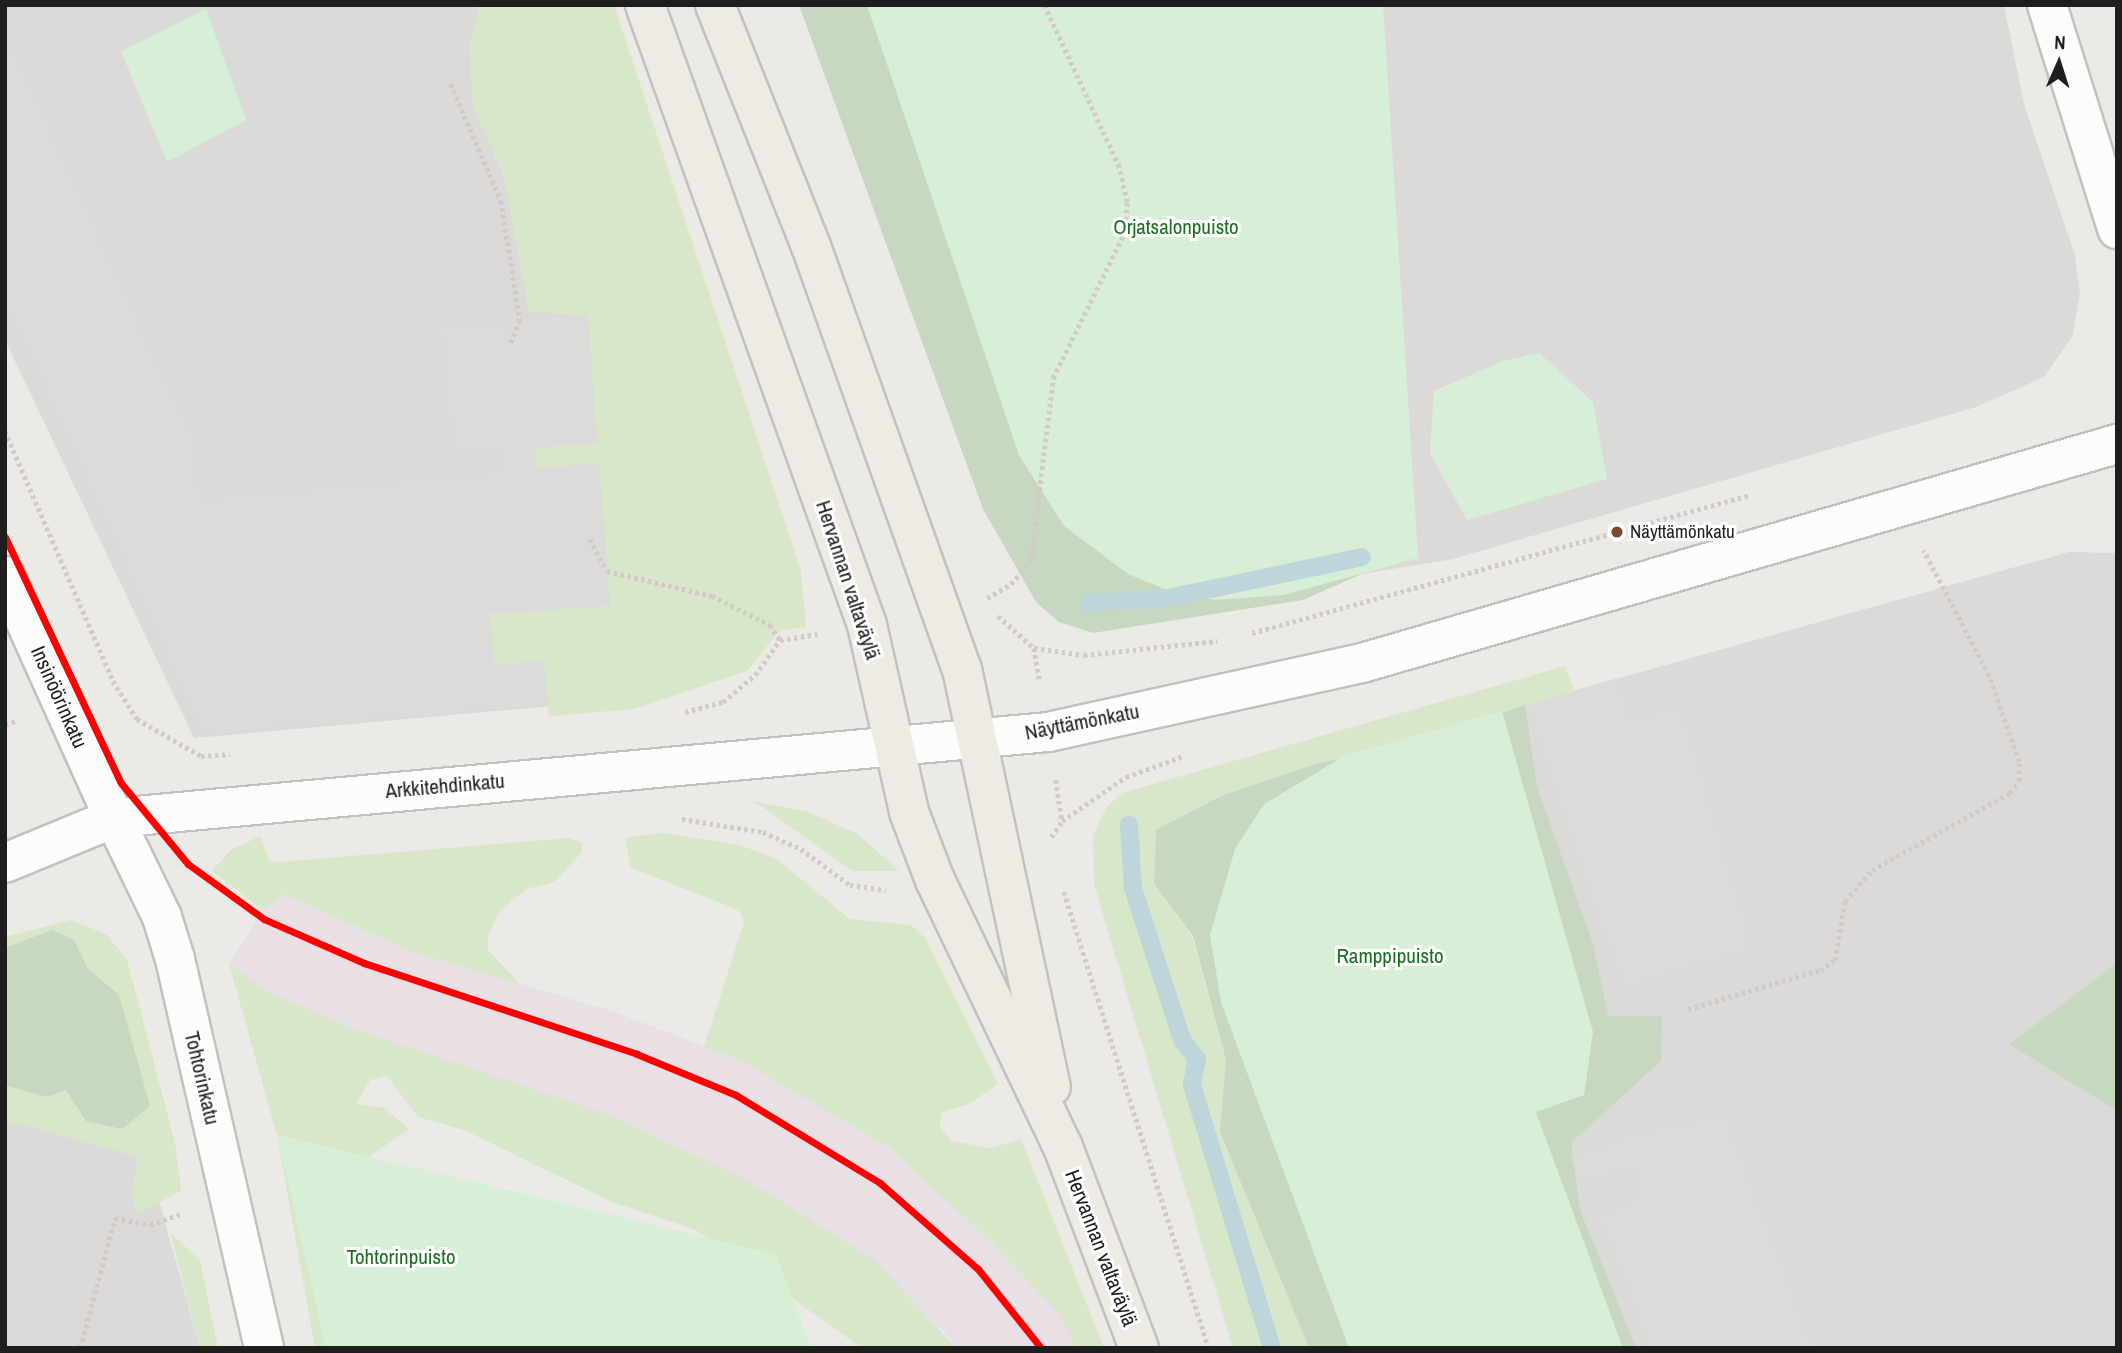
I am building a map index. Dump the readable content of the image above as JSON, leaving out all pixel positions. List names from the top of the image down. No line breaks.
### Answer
{"streets":{"main road":["Hervannan valtaväylä"],"street":["Insinöörinkatu","Näyttämönkatu","Arkkitehdinkatu","Tohtorinkatu"]},"crossings":[["Hervannan valtaväylä","Näyttämönkatu"],["Hervannan valtaväylä","Arkkitehdinkatu"],["Insinöörinkatu","Arkkitehdinkatu"],["Insinöörinkatu","Tohtorinkatu"],["Näyttämönkatu","Arkkitehdinkatu"],["Arkkitehdinkatu","Tohtorinkatu"]],"parks":["Orjatsalonpuisto","Ramppipuisto","Tohtorinpuisto"],"places":["Näyttämönkatu"],"north":"top"}
